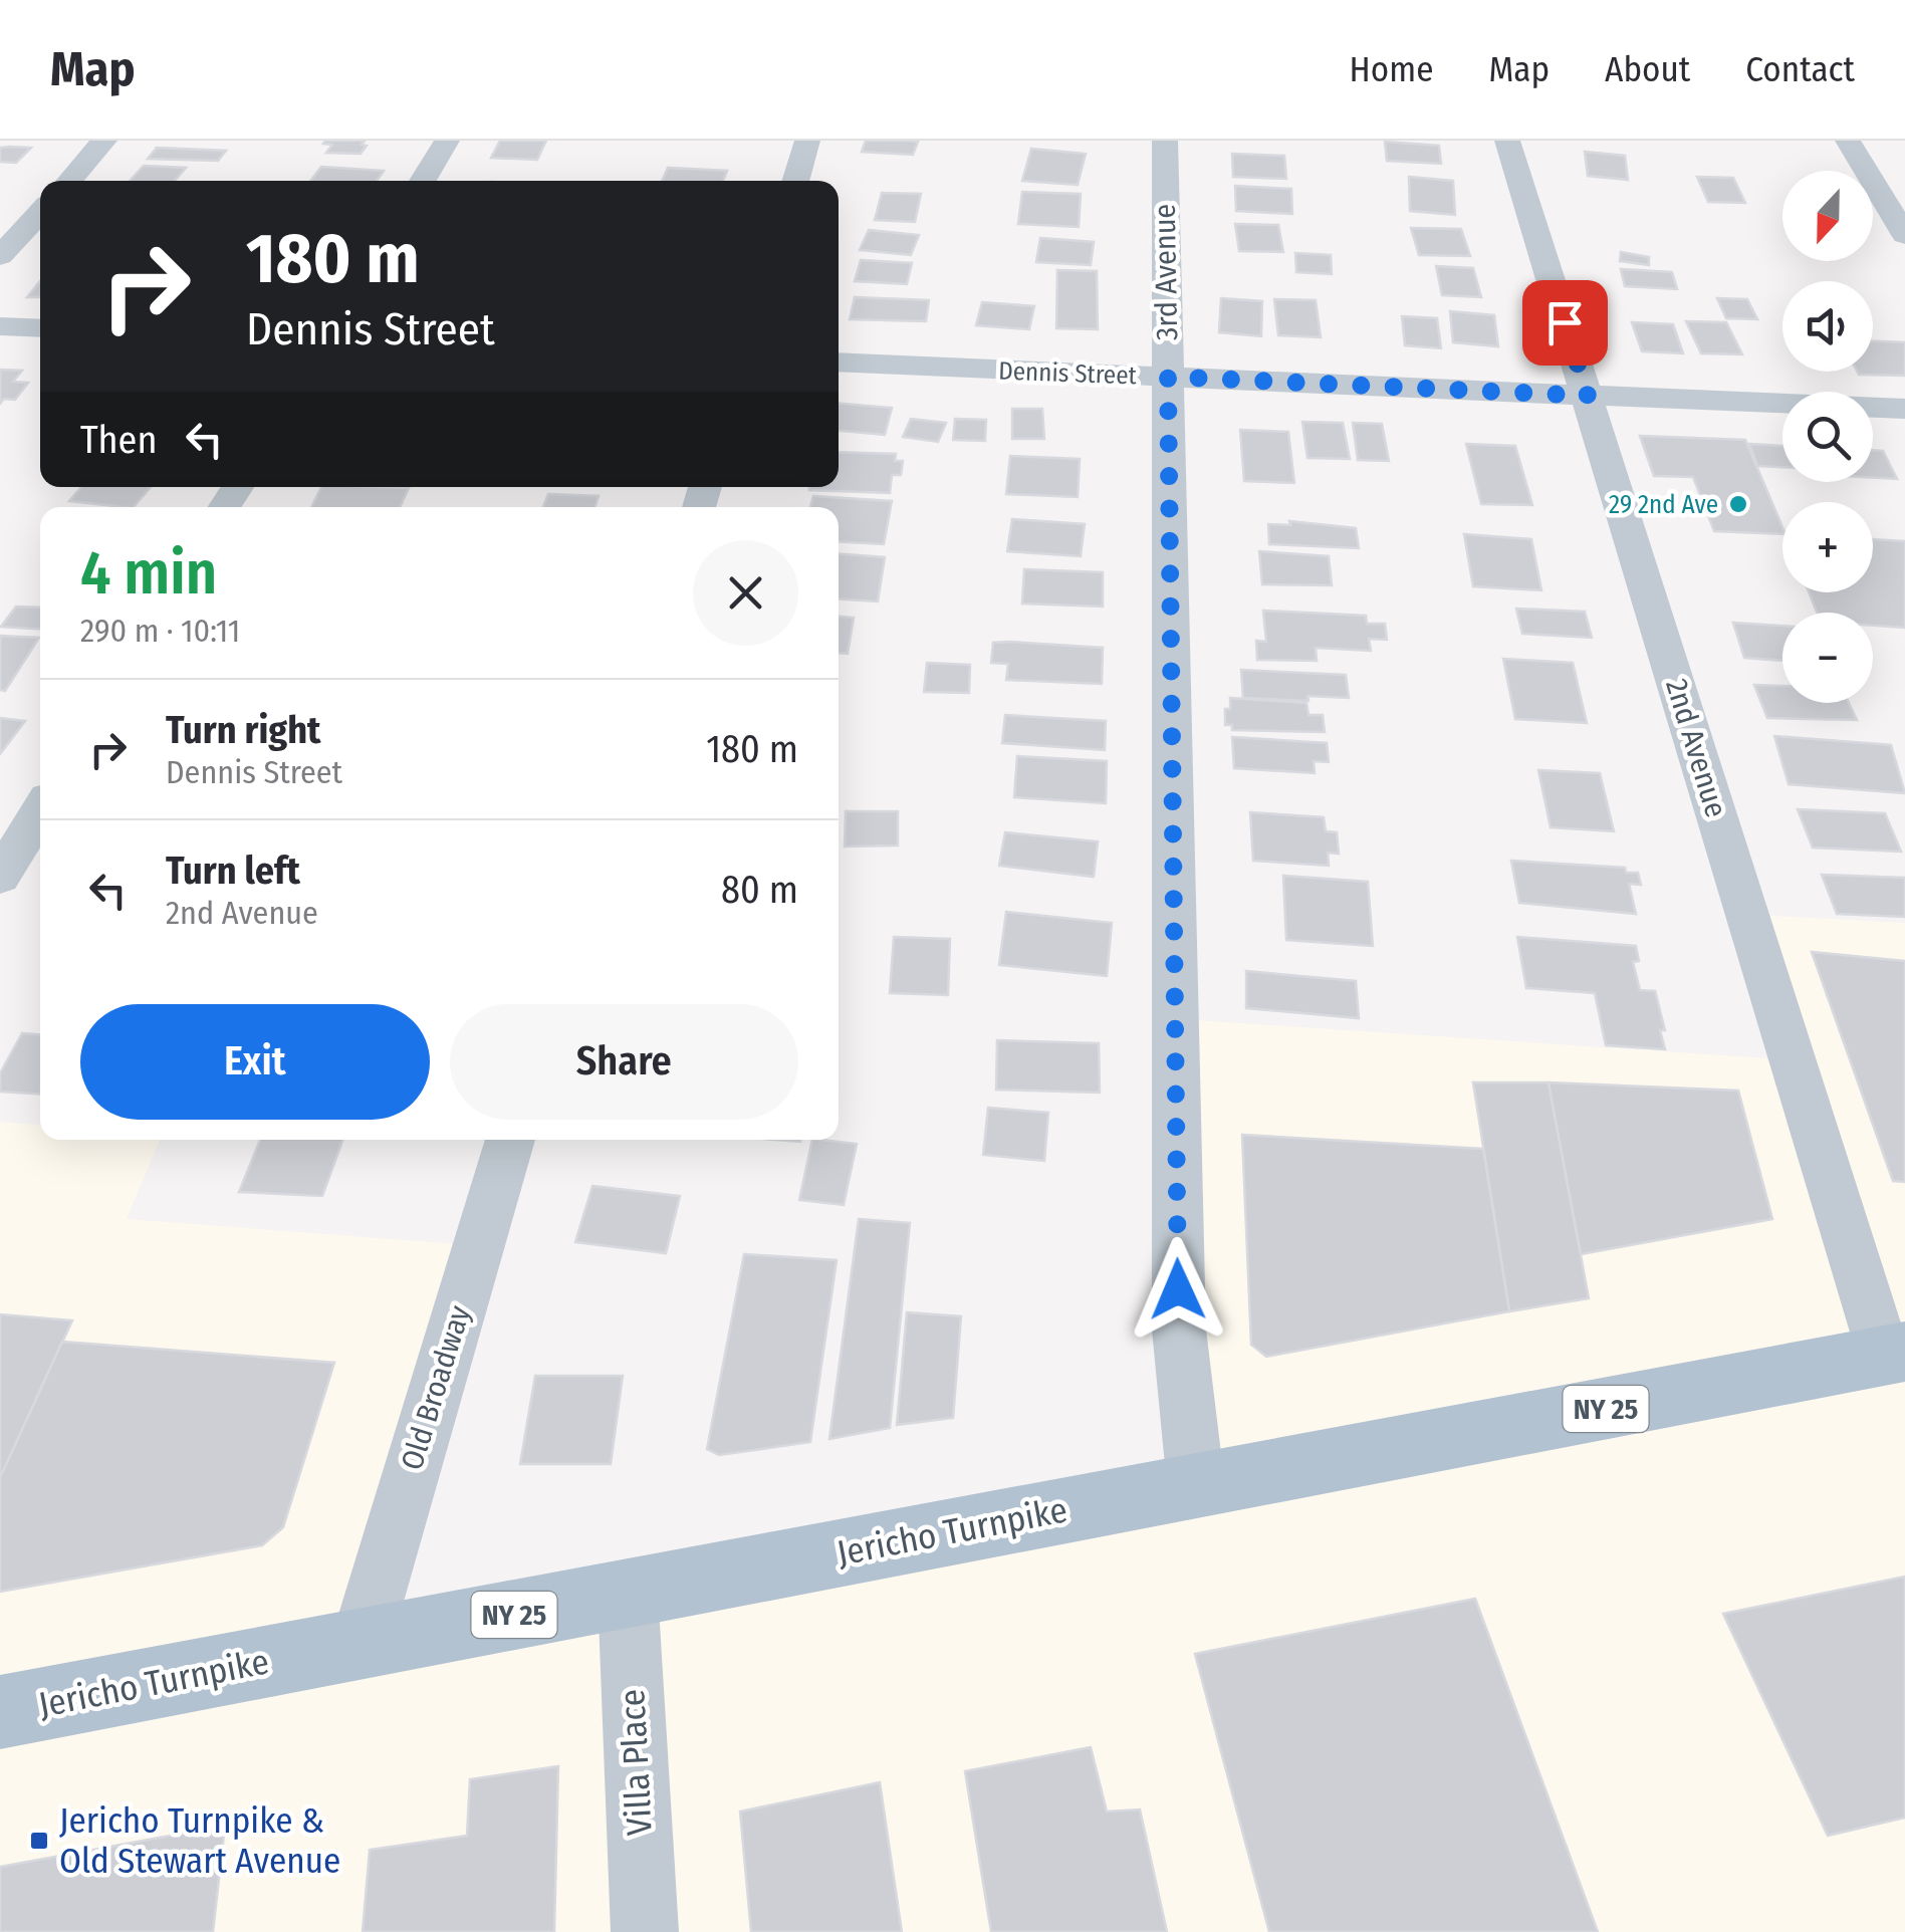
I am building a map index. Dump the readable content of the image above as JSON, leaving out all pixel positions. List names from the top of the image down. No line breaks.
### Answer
{"streets":{"main road":["NY 25","Jericho Turnpike"],"street":["3rd Avenue","Dennis Street","2nd Avenue","Old Broadway","Villa Place"]},"crossings":[["3rd Avenue","Dennis Street"],["3rd Avenue","Jericho Turnpike"],["Dennis Street","2nd Avenue"],["2nd Avenue","Jericho Turnpike"],["Old Broadway","Jericho Turnpike"],["Jericho Turnpike","Villa Place"]],"places":{"other":["29 2nd Ave"],"transit":["Jericho Turnpike & Old Stewart Avenue"]},"north":"bottom","page":{"header":"Map","nav":["Home","Map","About","Contact"],"map_buttons":["+","−"],"turn":["180 m","Dennis Street"],"then":"Then","heading":["4 min","290 m · 10:11"],"list":[{"name":"Turn right","note":"Dennis Street","value":"180 m"},{"name":"Turn left","note":"2nd Avenue","value":"80 m"}],"buttons":["Exit","Share"]}}
